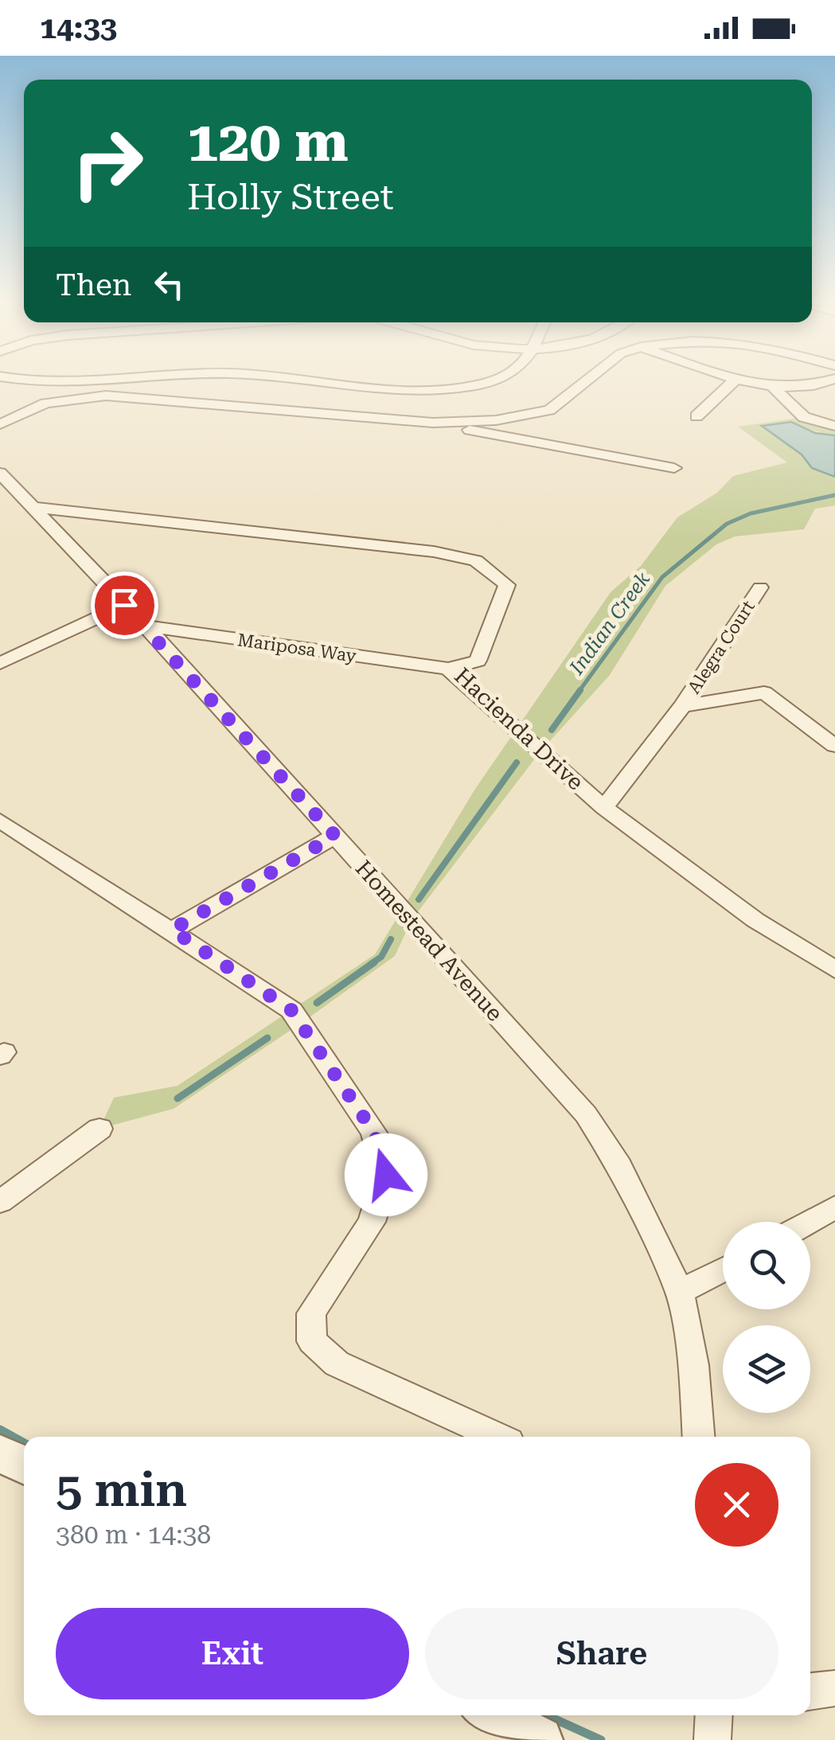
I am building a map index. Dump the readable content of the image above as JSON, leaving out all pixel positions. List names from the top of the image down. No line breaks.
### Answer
{"streets":{"street":["Alegra Court","Mariposa Way","Hacienda Drive","Homestead Avenue"]},"crossings":[["Alegra Court","Hacienda Drive"],["Mariposa Way","Hacienda Drive"],["Mariposa Way","Homestead Avenue"],["Hacienda Drive","Homestead Avenue"]],"water":["Indian Creek"],"page":{"status":"14:33","turn":["120 m","Holly Street"],"then":"Then","heading":["5 min","380 m · 14:38"],"buttons":["Exit","Share"]}}
